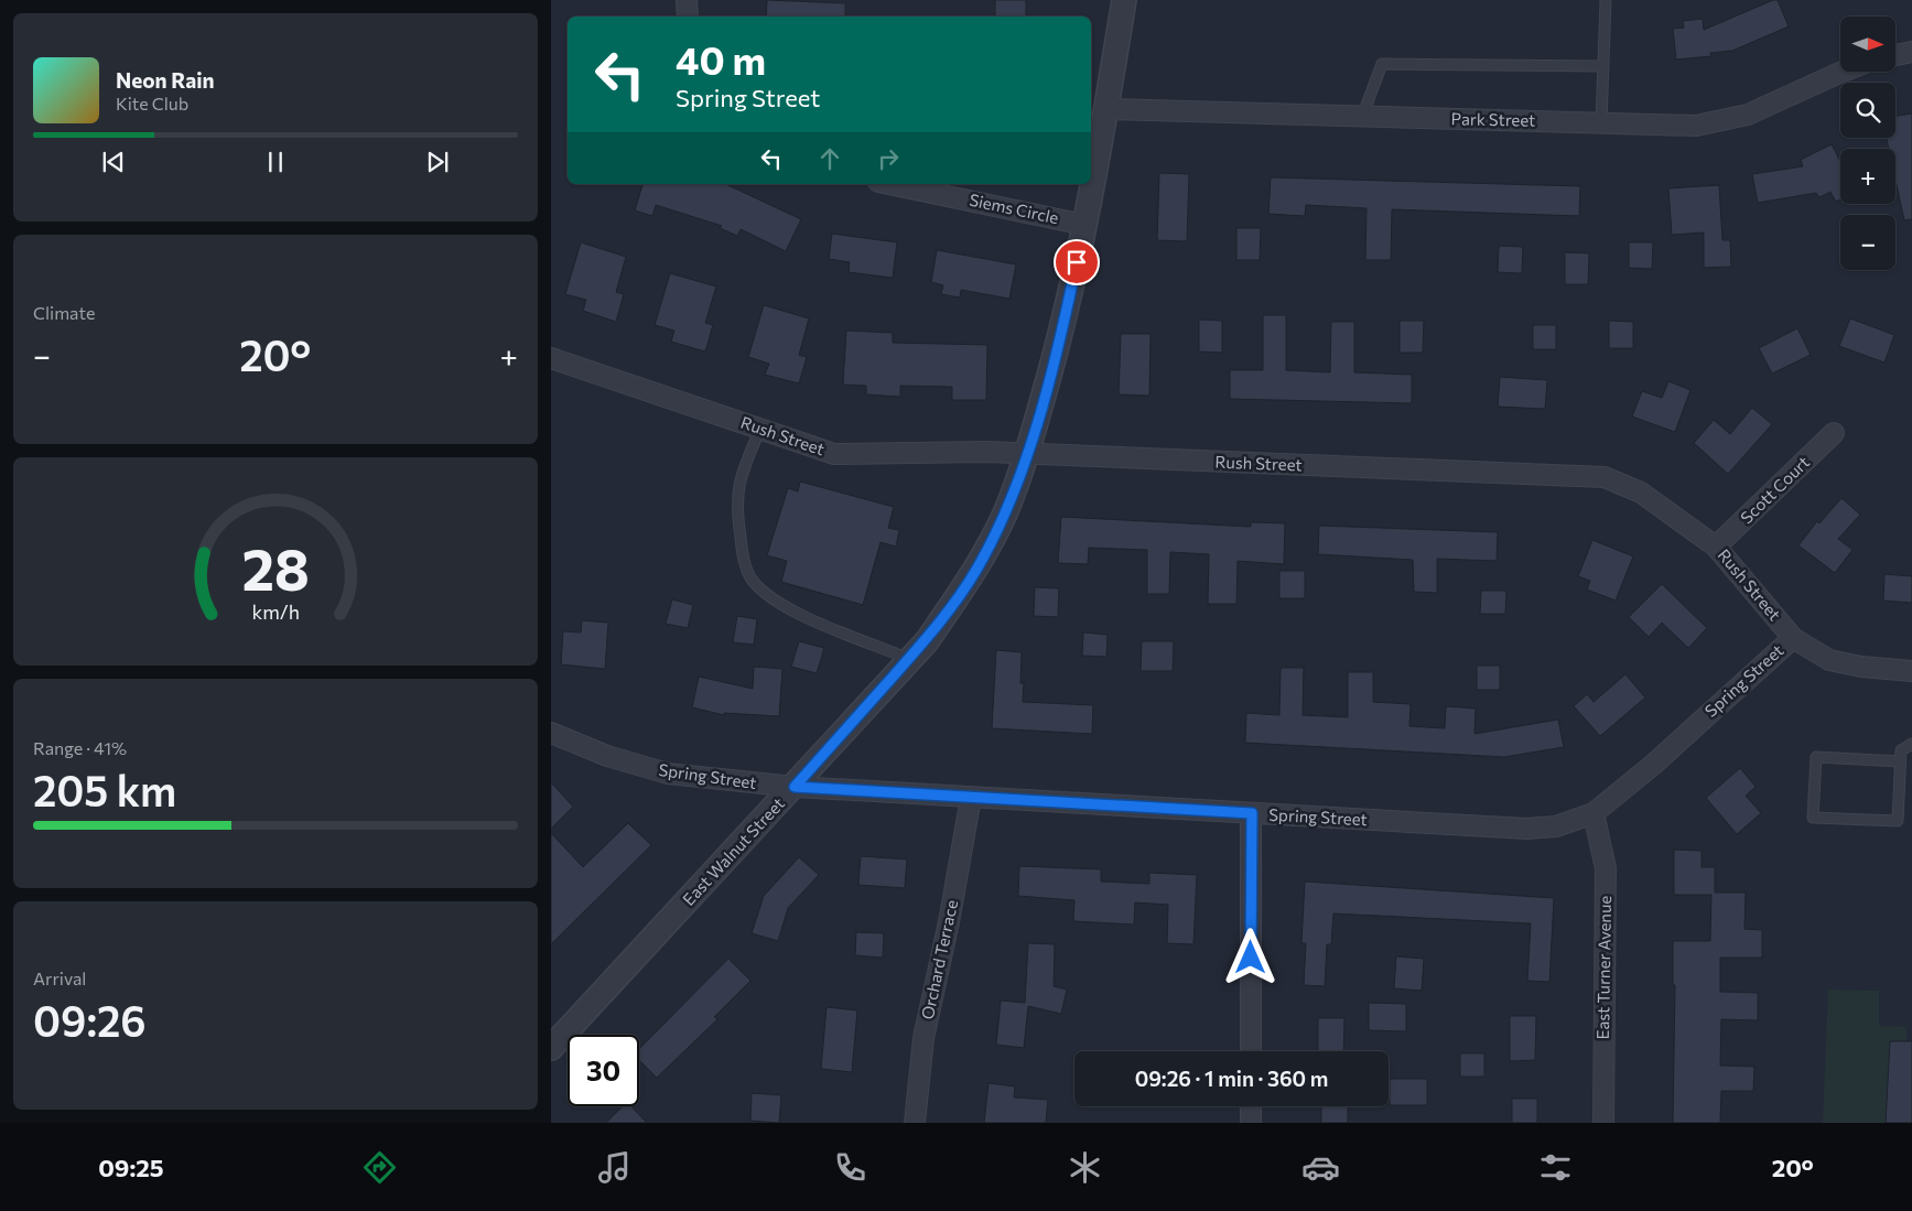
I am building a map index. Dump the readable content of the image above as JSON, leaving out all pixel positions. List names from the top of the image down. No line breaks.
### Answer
{"streets":{"street":["Park Street","Siems Circle","Rush Street","Scott Court","Spring Street","East Walnut Street","Orchard Terrace","East Turner Avenue"]},"crossings":[["Park Street","East Walnut Street"],["Siems Circle","East Walnut Street"],["Rush Street","Scott Court"],["Rush Street","Spring Street"],["Rush Street","East Walnut Street"],["Spring Street","East Walnut Street"],["Spring Street","Orchard Terrace"],["Spring Street","East Turner Avenue"]],"north":"right","page":{"map_buttons":["+","−"],"turn":["40 m","Spring Street"],"song":["Neon Rain","Kite Club"],"tile":["Climate",["Range · 41%","205 km"],["Arrival","09:26"]],"heat":["−","20°","+"],"limit":"30","trip":"09:26 · 1 min · 360 m","tabs":["09:25","20°"],"gauge":["28","km/h"]}}
